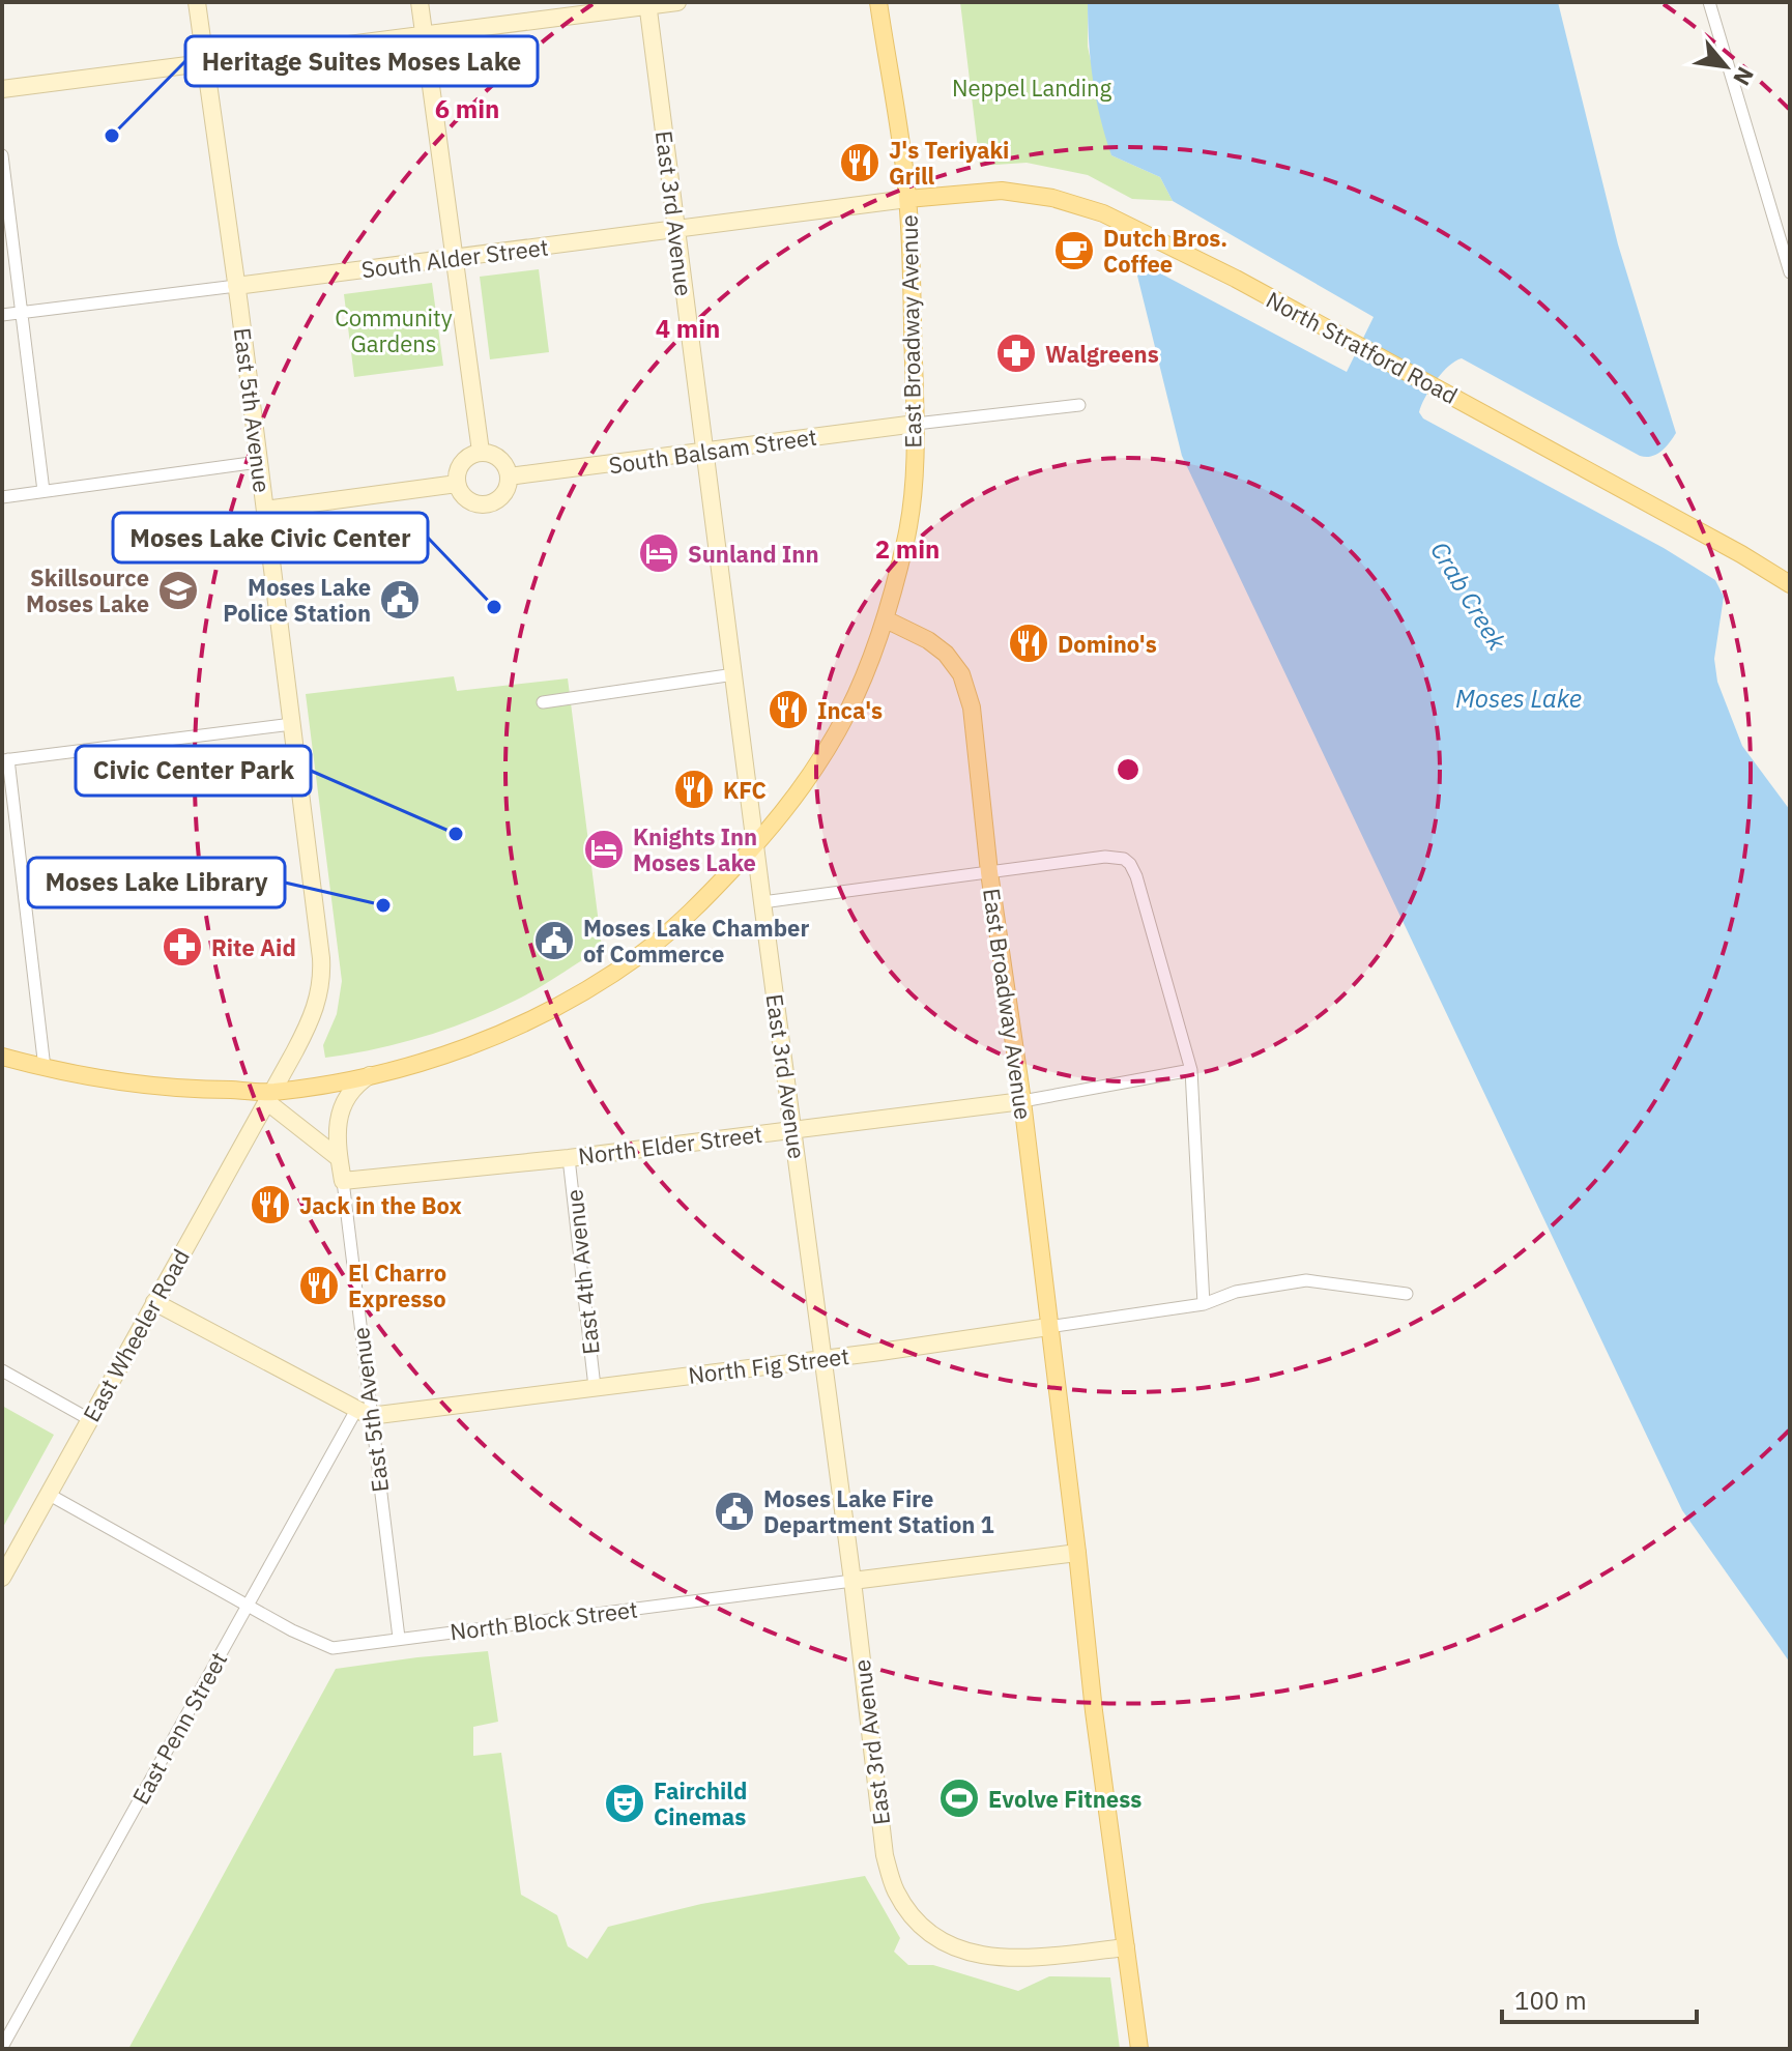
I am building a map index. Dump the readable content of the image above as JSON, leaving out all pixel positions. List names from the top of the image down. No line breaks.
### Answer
{"streets":{"main road":["East 3rd Avenue","South Alder Street","East Broadway Avenue","North Stratford Road","East 5th Avenue","South Balsam Street","North Elder Street","East Wheeler Road","North Fig Street","North Block Street"],"street":["East 4th Avenue","East Penn Street"]},"crossings":[["East 3rd Avenue","South Alder Street"],["East 3rd Avenue","East Broadway Avenue"],["East 3rd Avenue","South Balsam Street"],["East 3rd Avenue","North Elder Street"],["East 3rd Avenue","North Fig Street"],["East 3rd Avenue","North Block Street"],["South Alder Street","East Broadway Avenue"],["South Alder Street","North Stratford Road"],["South Alder Street","East 5th Avenue"],["East Broadway Avenue","North Stratford Road"],["East Broadway Avenue","South Balsam Street"],["East Broadway Avenue","North Elder Street"],["East Broadway Avenue","North Fig Street"],["East Broadway Avenue","North Block Street"],["East 5th Avenue","North Elder Street"],["East 5th Avenue","East Wheeler Road"],["East 5th Avenue","North Fig Street"],["East 5th Avenue","North Block Street"],["East 5th Avenue","East Penn Street"],["North Elder Street","East 4th Avenue"],["East 4th Avenue","North Fig Street"],["East Wheeler Road","North Block Street"],["North Fig Street","East Penn Street"],["North Block Street","East Penn Street"]],"water":["Crab Creek","Moses Lake"],"parks":["Neppel Landing","Community Gardens"],"places":{"other":["Heritage Suites Moses Lake","Moses Lake Civic Center","Civic Center Park","Moses Lake Library"],"restaurant":["J's Teriyaki Grill","Domino's","Inca's","KFC","Jack in the Box","El Charro Expresso"],"cafe":["Dutch Bros. Coffee"],"pharmacy":["Walgreens","Rite Aid"],"hotel":["Sunland Inn","Knights Inn Moses Lake"],"school or university":["Skillsource Moses Lake"],"public building":["Moses Lake Police Station","Moses Lake Chamber of Commerce","Moses Lake Fire Department Station 1"],"sports":["Evolve Fitness"],"theatre":["Fairchild Cinemas"]},"scale_bar":"100 m","north":"bottom right","rings":["6 min","4 min","2 min"]}
